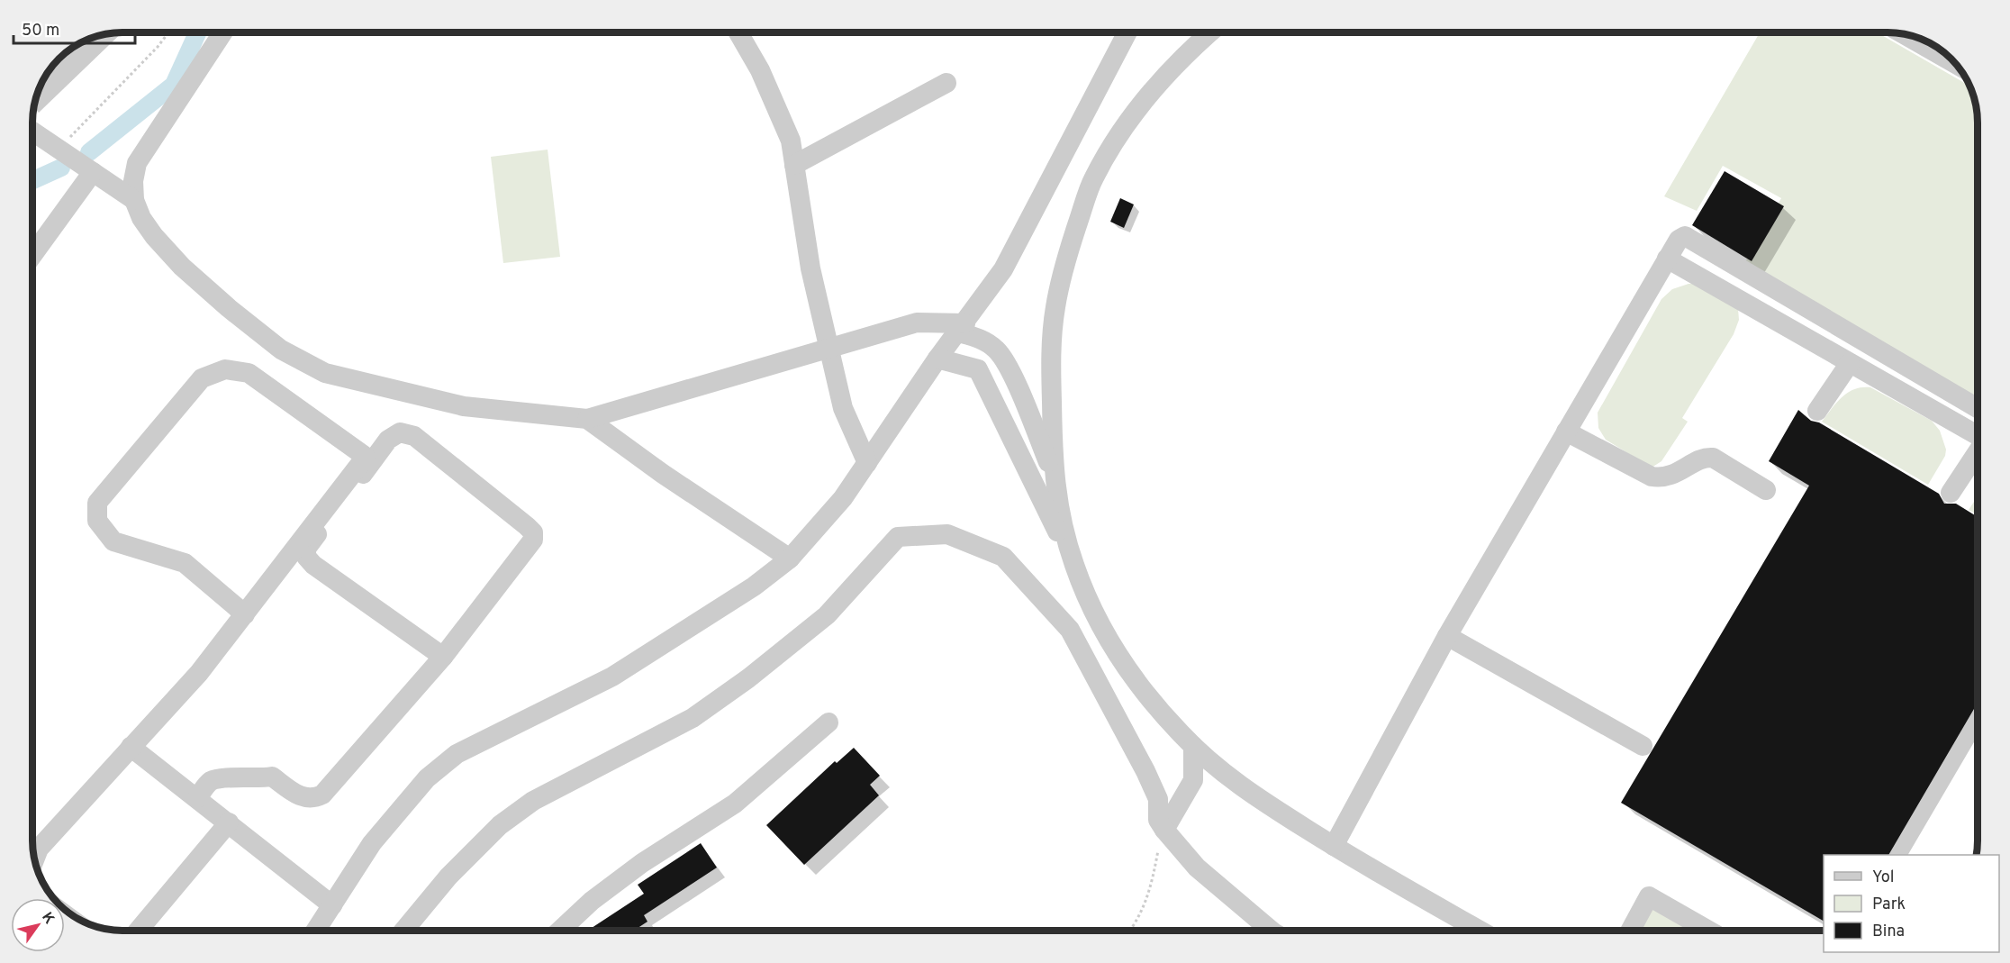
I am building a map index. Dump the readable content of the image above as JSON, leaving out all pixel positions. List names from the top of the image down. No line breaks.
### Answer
{"legend":["Yol","Park","Bina"],"scale_bar":"50 m","north":"top right"}
